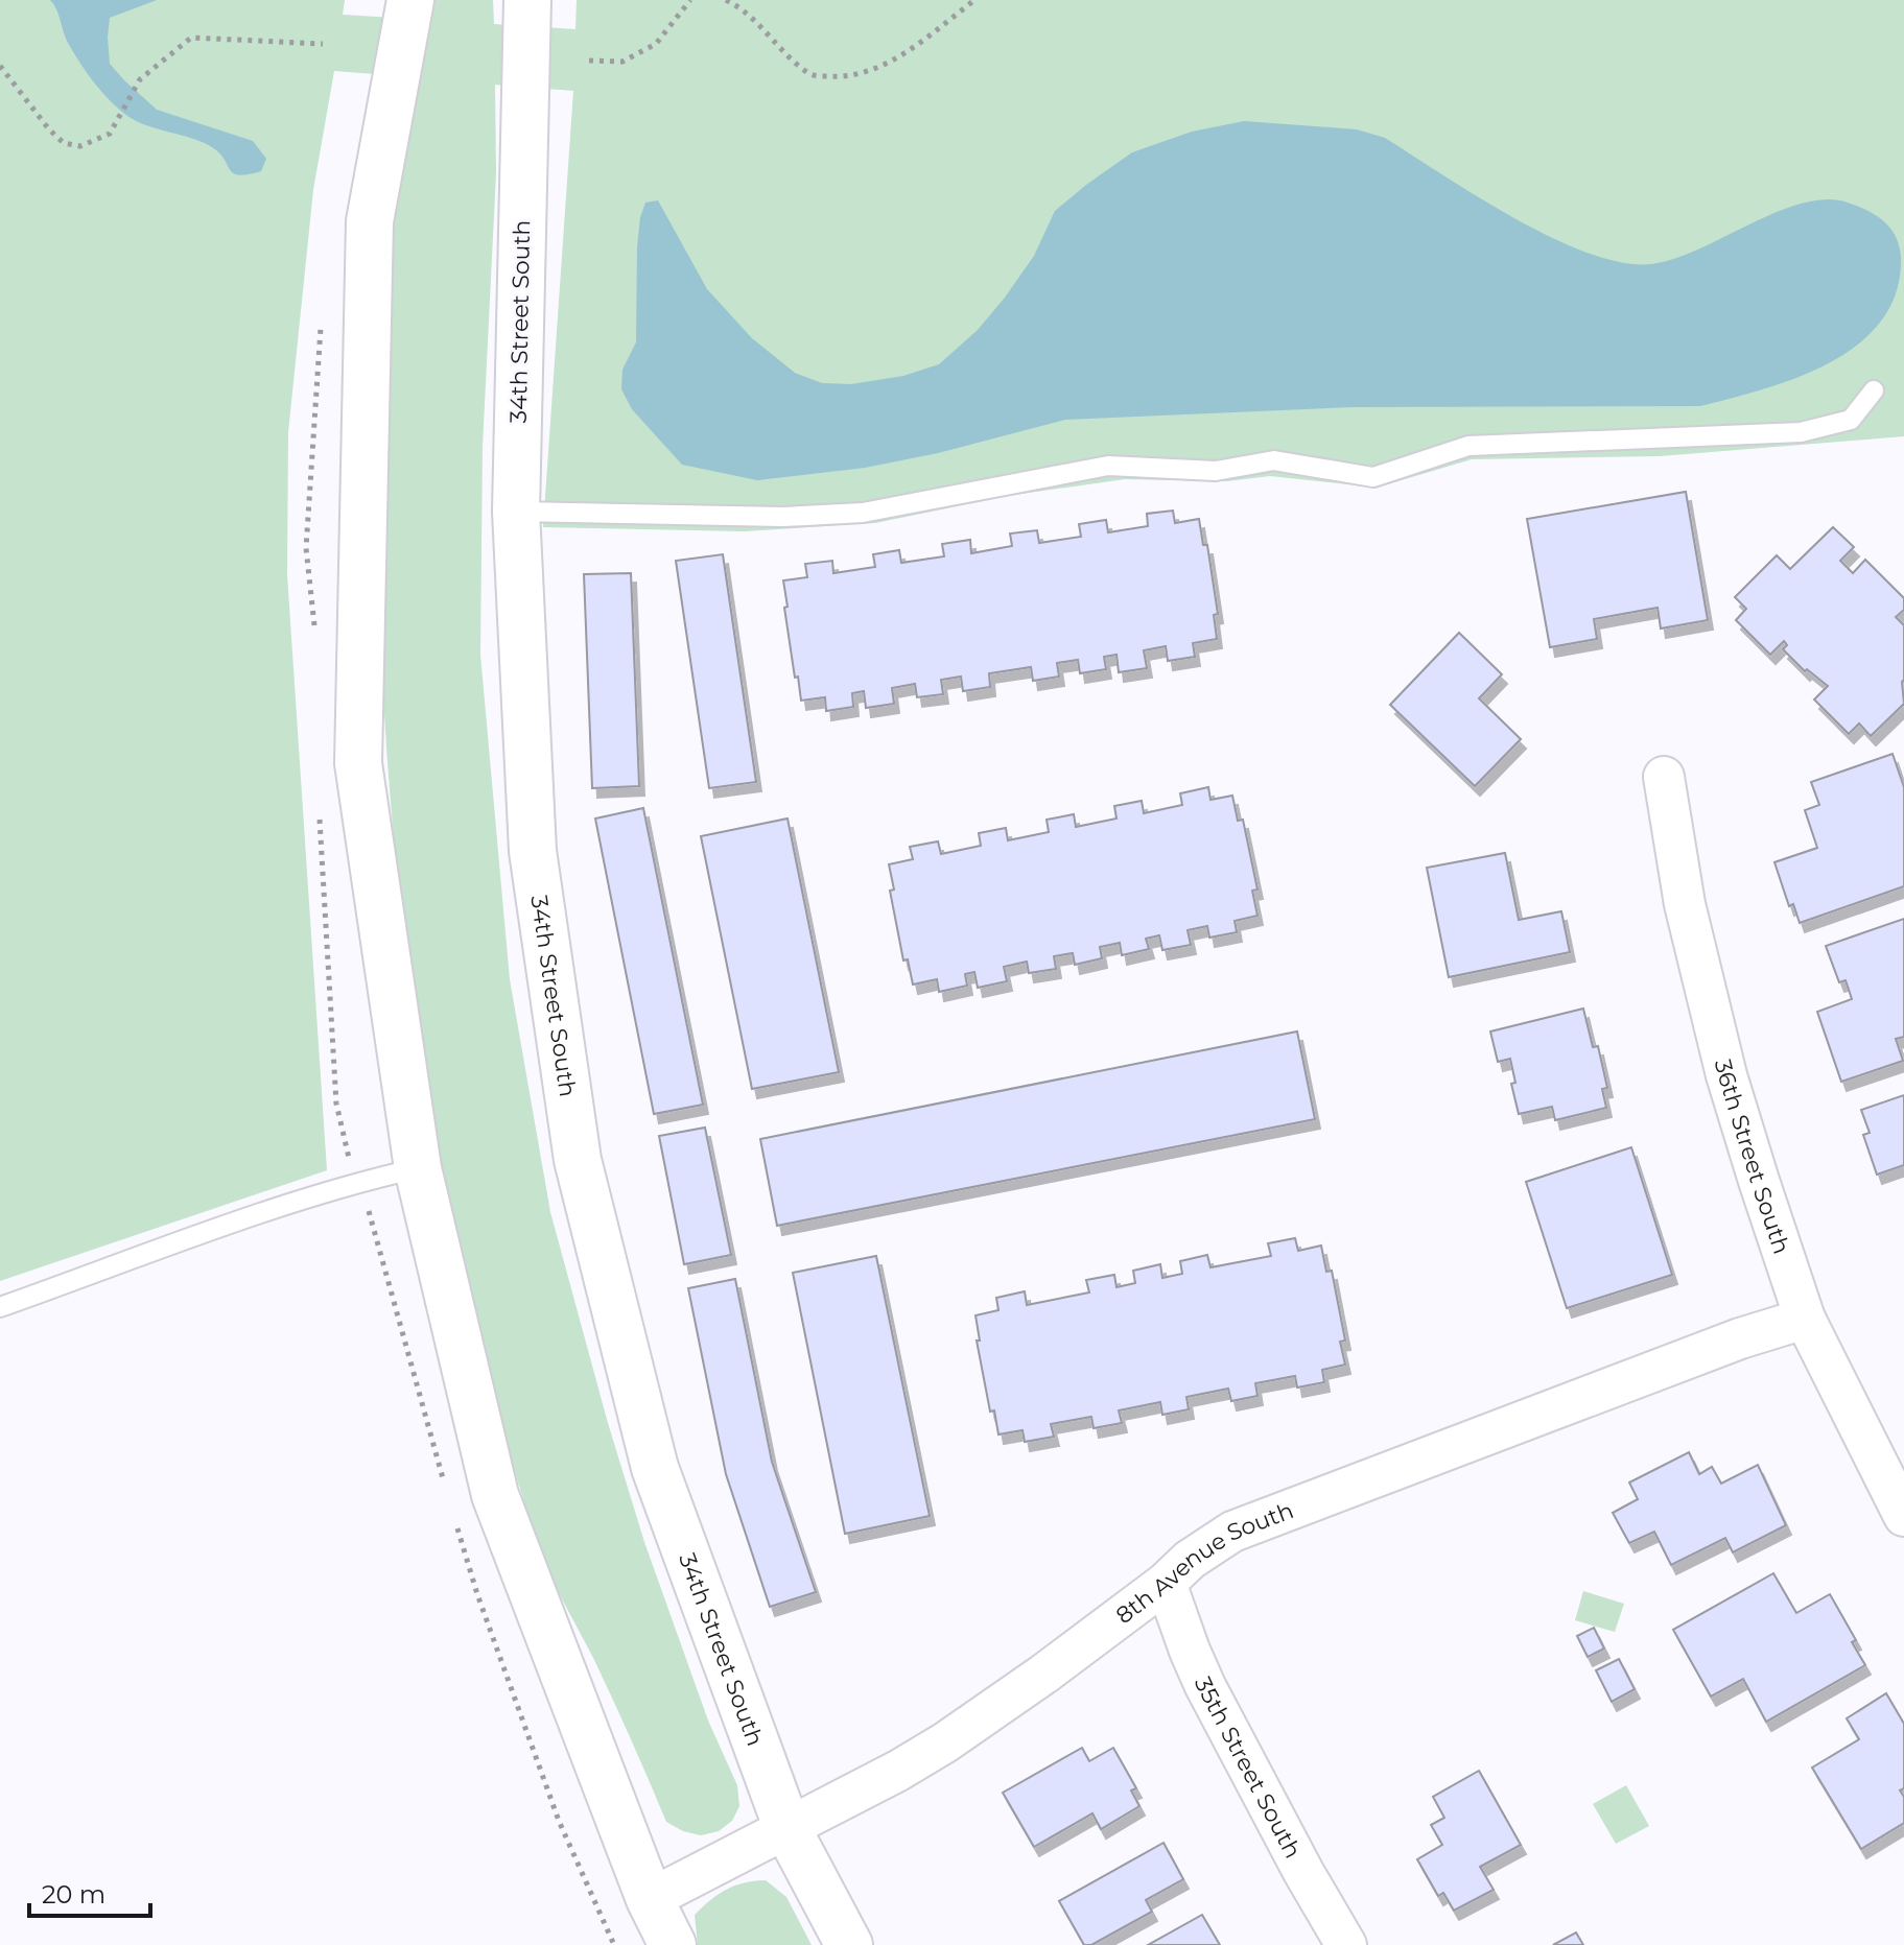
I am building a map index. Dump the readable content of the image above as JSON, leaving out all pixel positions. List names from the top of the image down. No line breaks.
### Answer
{"streets":{"main road":["34th Street South"],"street":["36th Street South","8th Avenue South","35th Street South"]},"crossings":[["34th Street South","8th Avenue South"],["36th Street South","8th Avenue South"],["8th Avenue South","35th Street South"]],"scale_bar":"20 m"}
